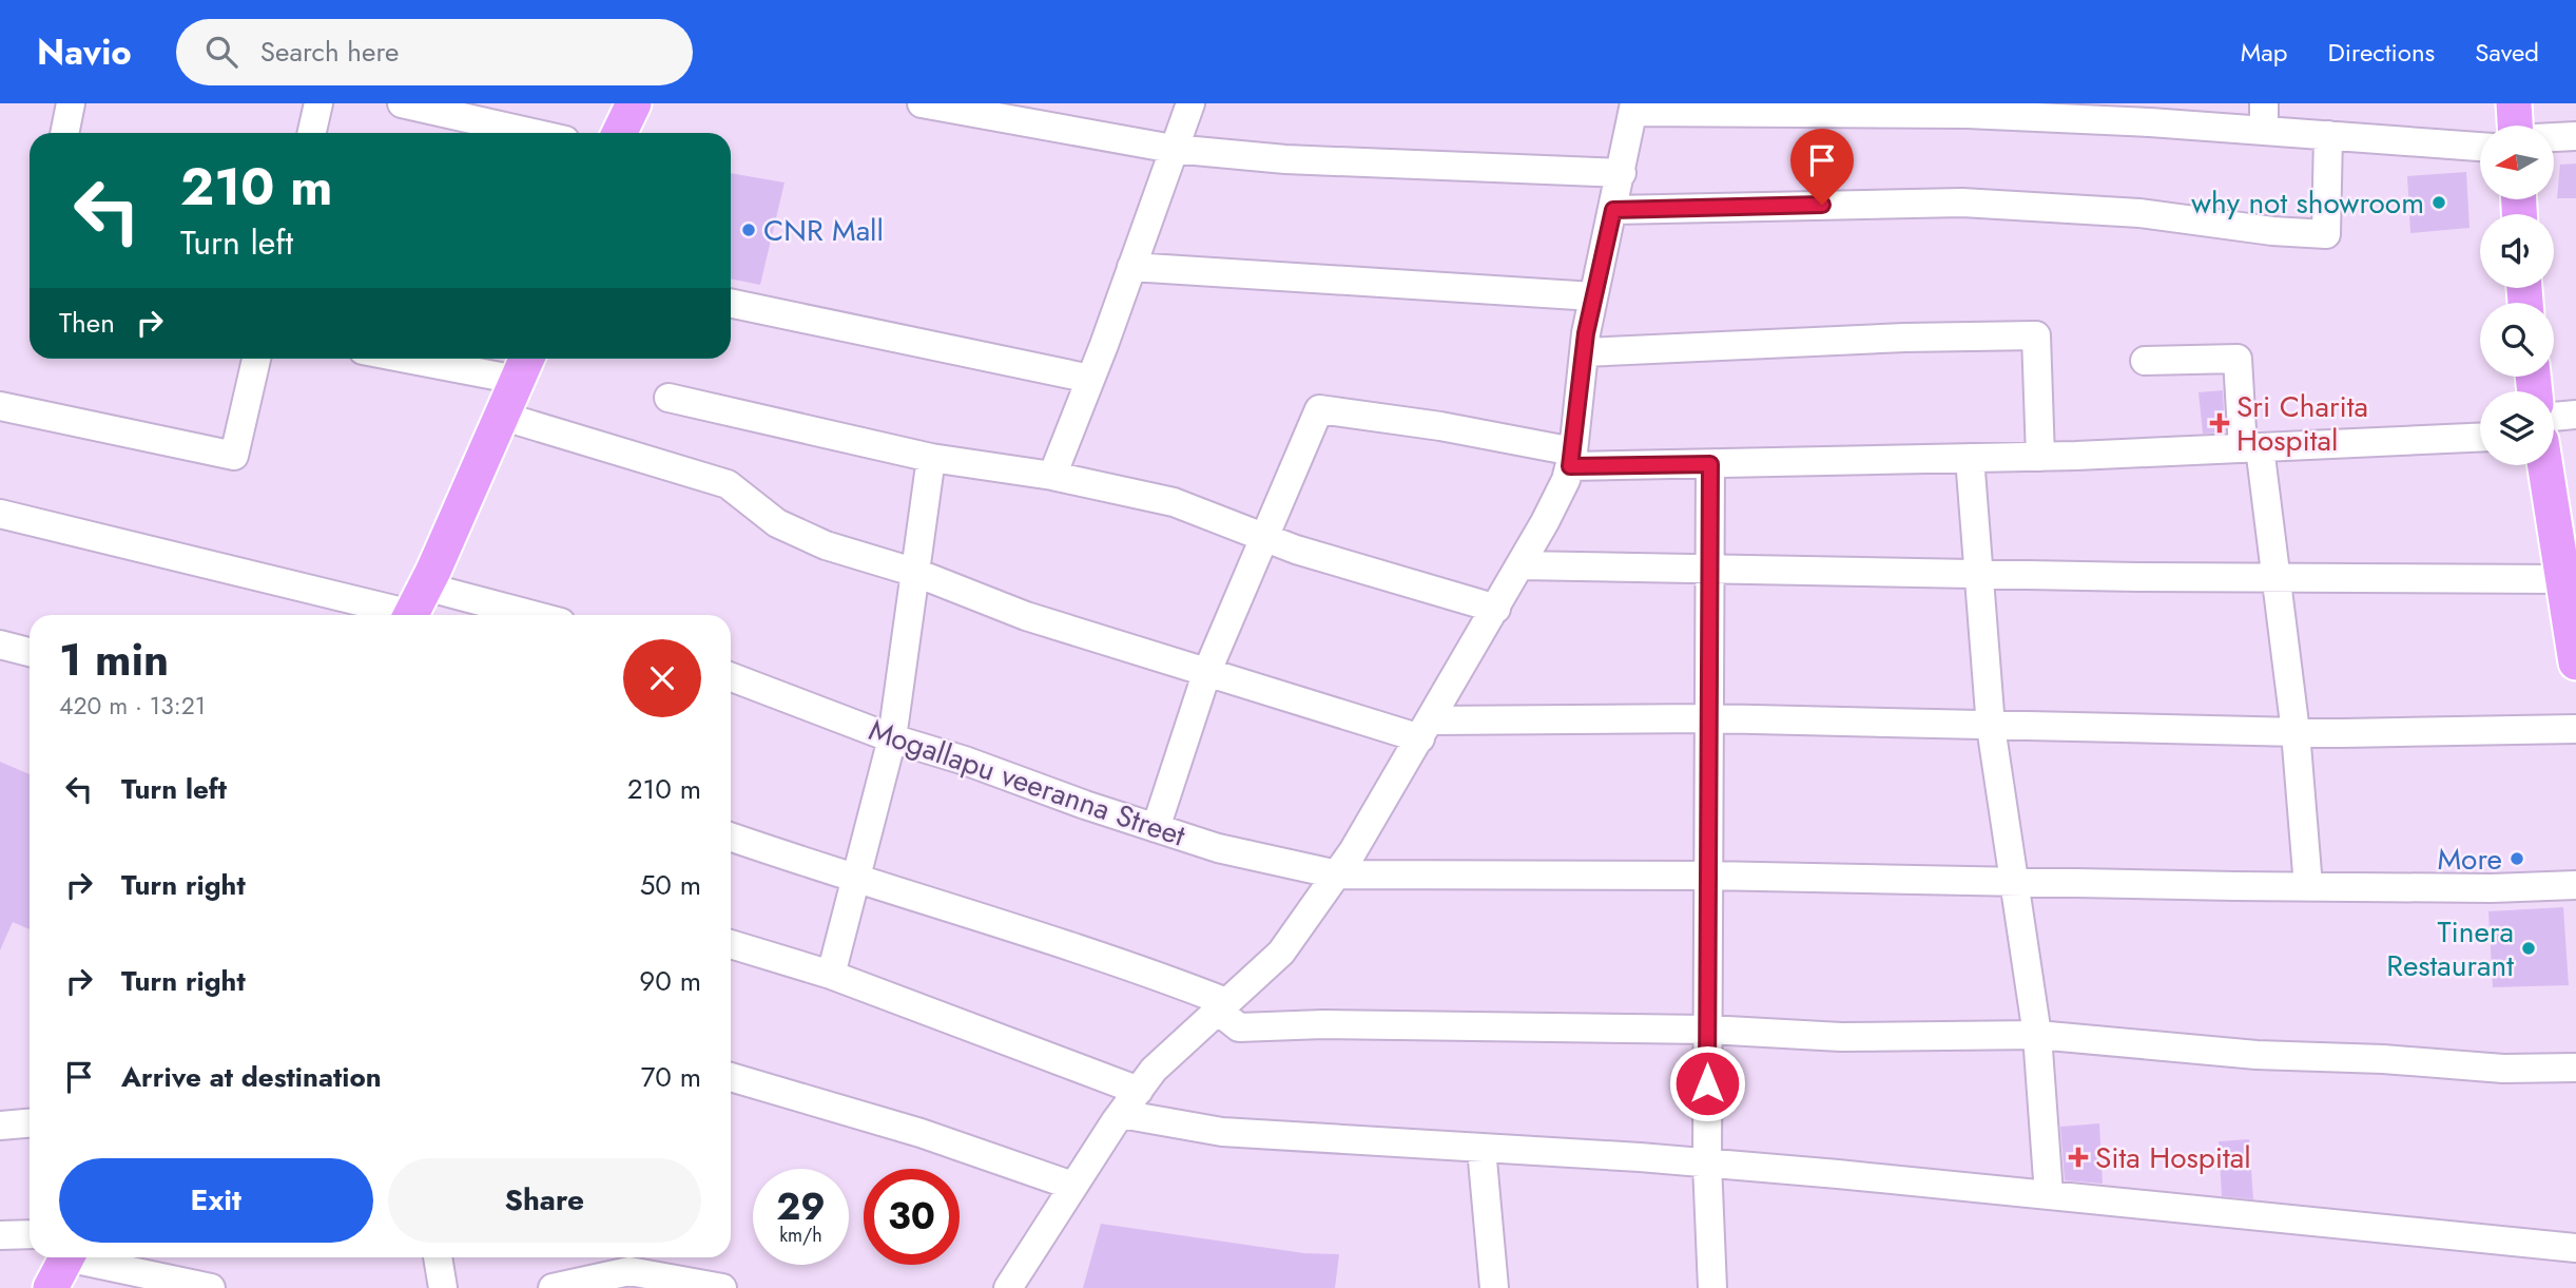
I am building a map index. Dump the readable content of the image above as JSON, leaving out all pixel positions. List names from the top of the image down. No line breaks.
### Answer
{"streets":{"street":["Mogallapu veeranna Street"]},"places":{"other":["why not showroom","CNR Mall","More","Tinera Restaurant"],"health":["Sri Charita Hospital","Sita Hospital"]},"north":"left","page":{"header":"Navio","search":"Search here","nav":["Map","Directions","Saved"],"turn":["210 m","Turn left"],"then":"Then","heading":["1 min","420 m · 13:21"],"list":[{"name":"Turn left","value":"210 m"},{"name":"Turn right","value":"50 m"},{"name":"Turn right","value":"90 m"},{"name":"Arrive at destination","value":"70 m"}],"buttons":["Exit","Share"],"speed":"29 km/h","limit":"30"}}
